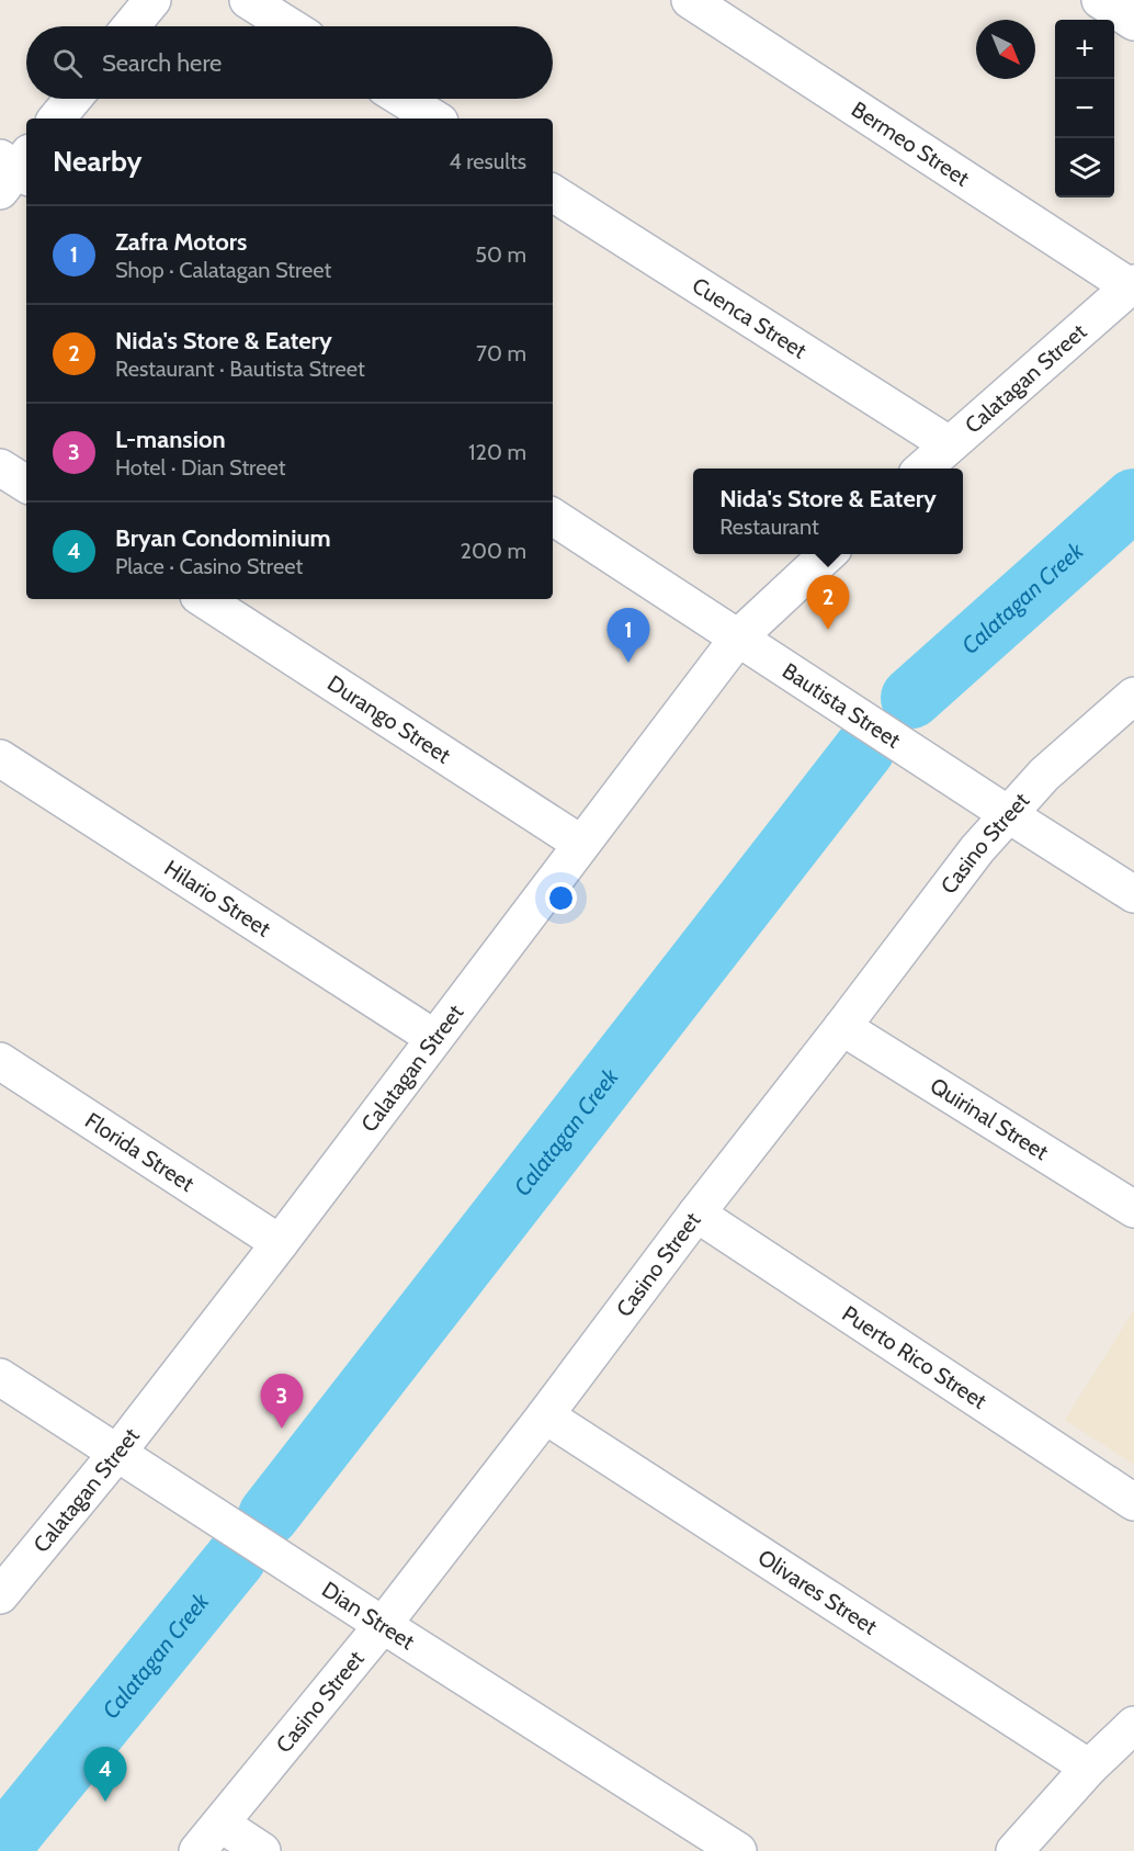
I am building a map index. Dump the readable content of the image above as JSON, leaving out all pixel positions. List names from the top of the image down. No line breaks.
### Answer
{"streets":{"street":["Bermeo Street","Cuenca Street","Calatagan Street","Bautista Street","Durango Street","Casino Street","Hilario Street","Quirinal Street","Florida Street","Puerto Rico Street","Olivares Street","Dian Street"]},"crossings":[["Bermeo Street","Calatagan Street"],["Cuenca Street","Calatagan Street"],["Calatagan Street","Bautista Street"],["Calatagan Street","Durango Street"],["Calatagan Street","Hilario Street"],["Calatagan Street","Florida Street"],["Calatagan Street","Dian Street"],["Bautista Street","Casino Street"],["Casino Street","Quirinal Street"],["Casino Street","Puerto Rico Street"],["Casino Street","Olivares Street"],["Casino Street","Dian Street"]],"water":["Calatagan Creek"],"north":"bottom right","page":{"map_buttons":["+","−"],"search":"Search here","heading":["Nearby","4 results"],"list":[{"mark":"1","name":"Zafra Motors","note":"Shop · Calatagan Street","value":"50 m"},{"mark":"2","name":"Nida's Store & Eatery","note":"Restaurant · Bautista Street","value":"70 m"},{"mark":"3","name":"L-mansion","note":"Hotel · Dian Street","value":"120 m"},{"mark":"4","name":"Bryan Condominium","note":"Place · Casino Street","value":"200 m"}],"popup":["Nida's Store & Eatery","Restaurant"],"pins":["2","1","3","4"]}}
